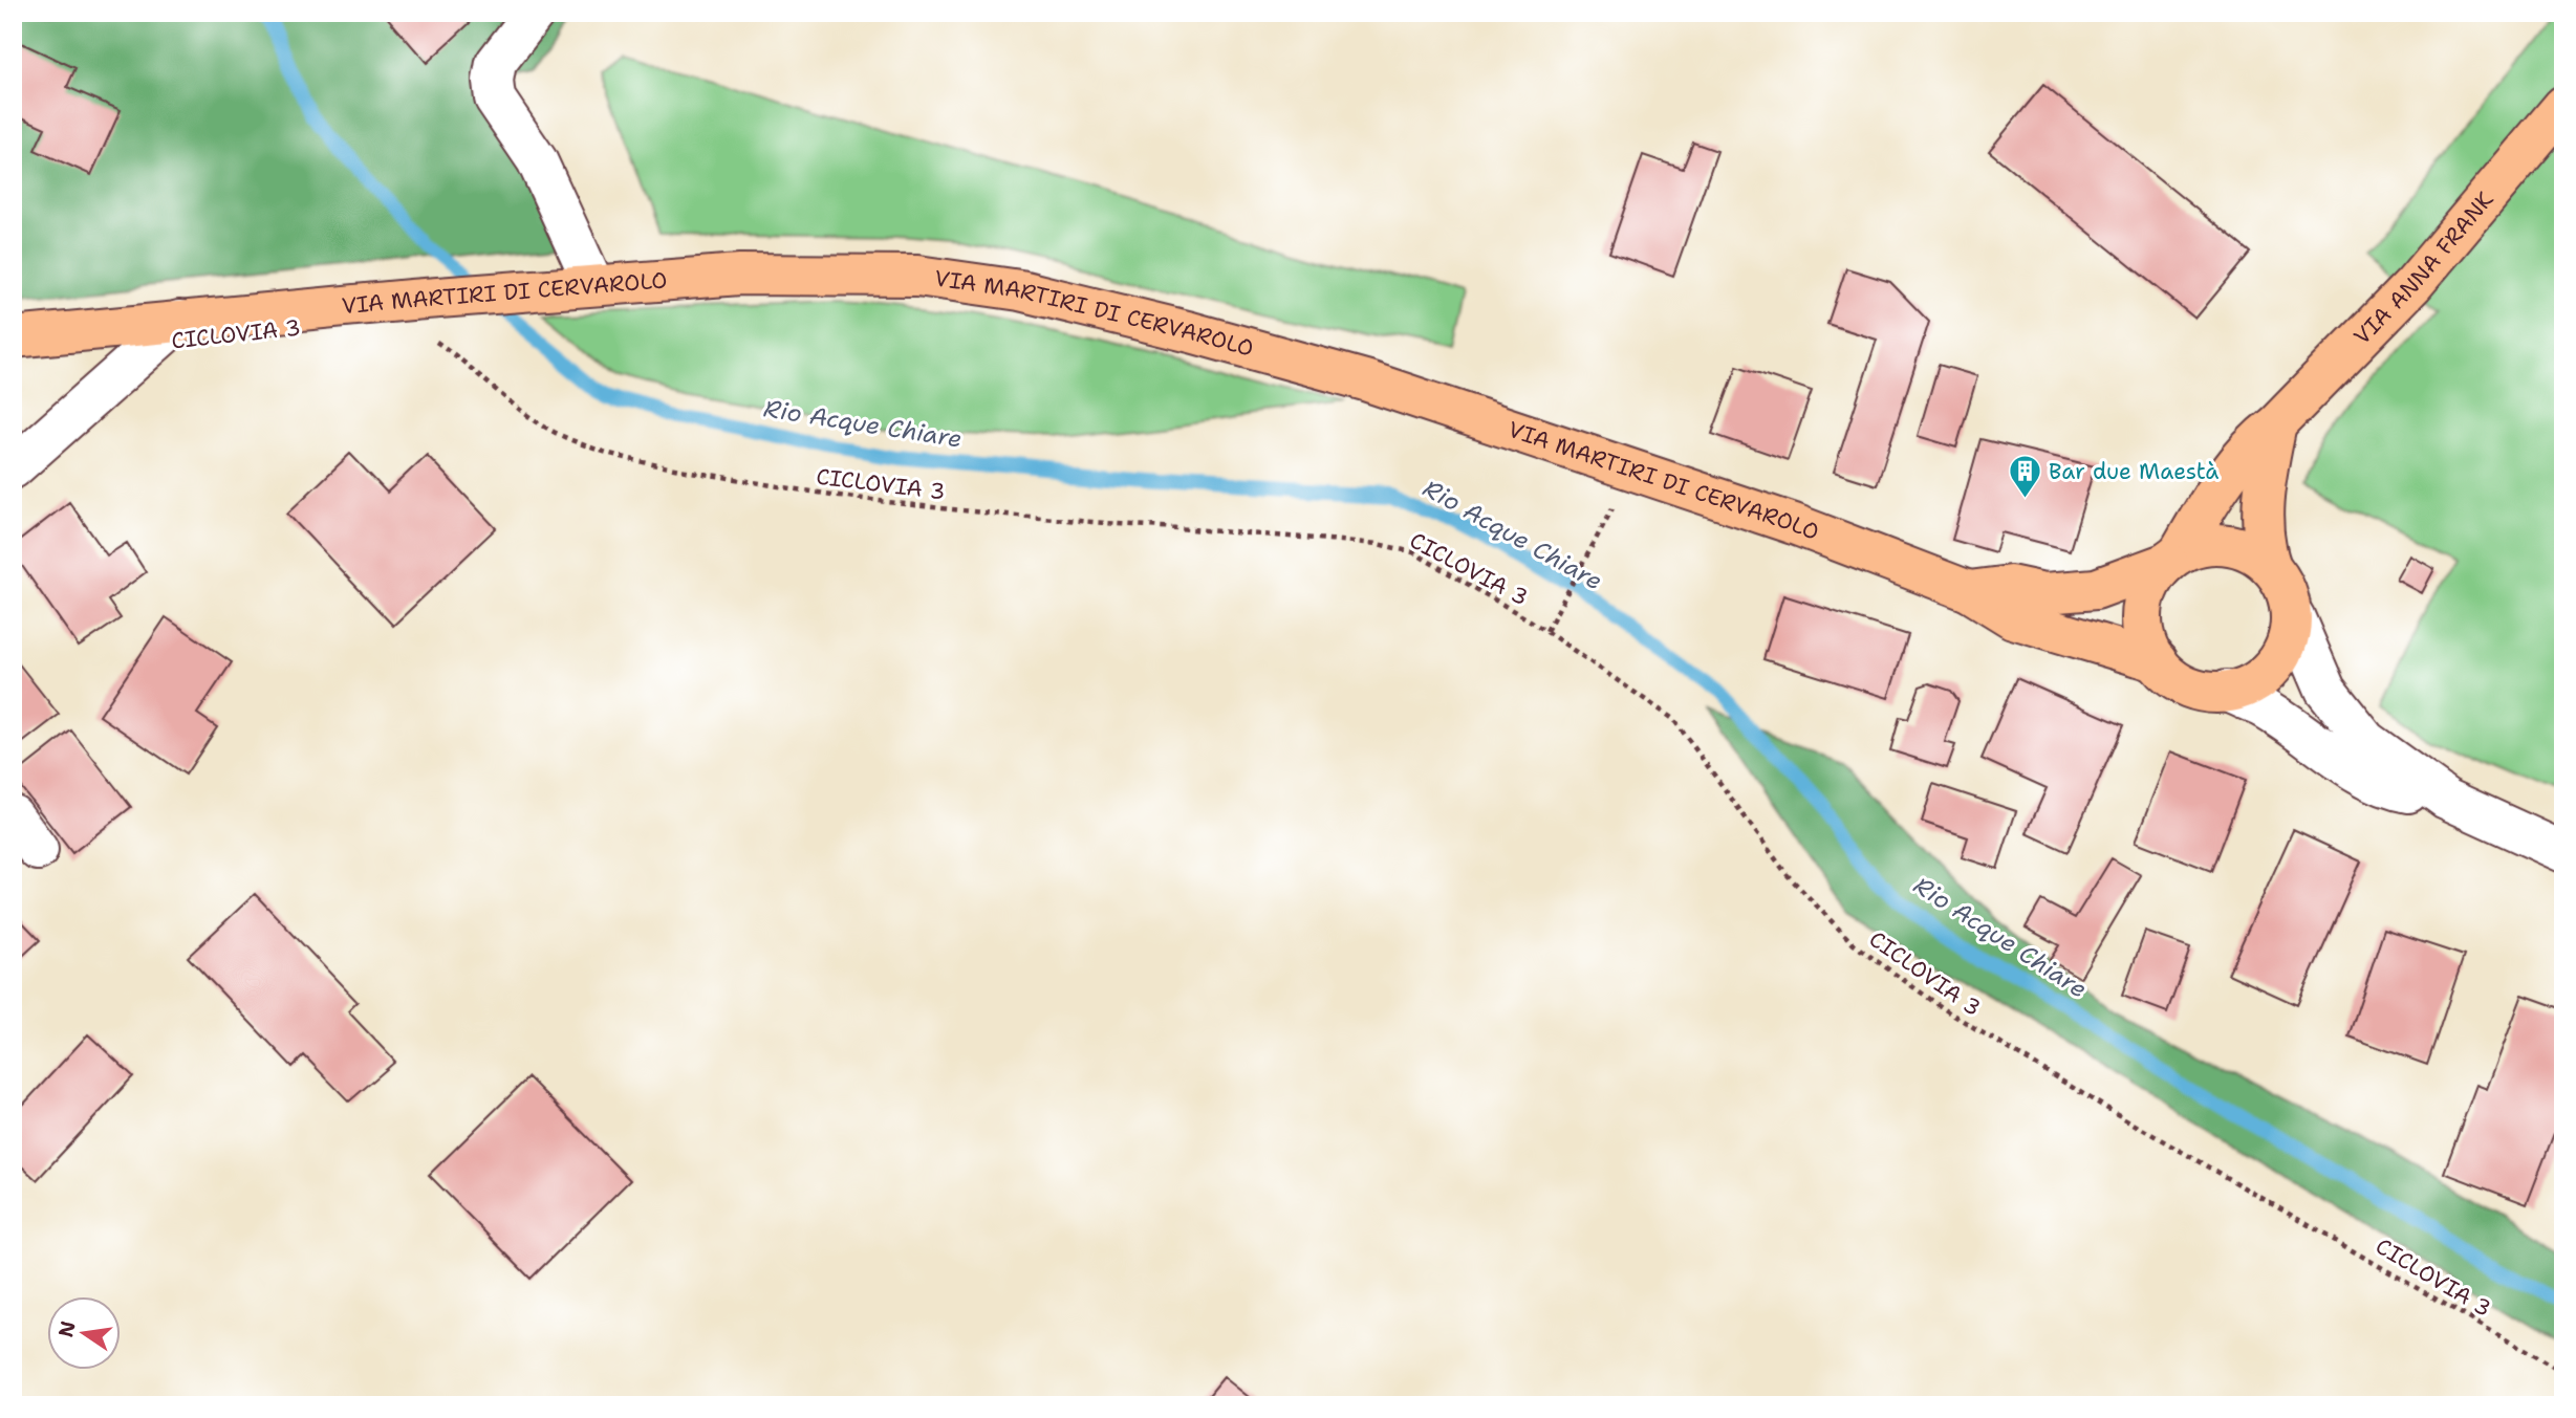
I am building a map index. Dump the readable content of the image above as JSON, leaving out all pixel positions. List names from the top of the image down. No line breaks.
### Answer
{"streets":{"main road":["VIA ANNA FRANK","VIA MARTIRI DI CERVAROLO"],"path":["CICLOVIA 3"]},"crossings":[["VIA ANNA FRANK","VIA MARTIRI DI CERVAROLO"]],"water":["Rio Acque Chiare"],"places":{"building":["Bar due Maestà"]},"north":"left"}
